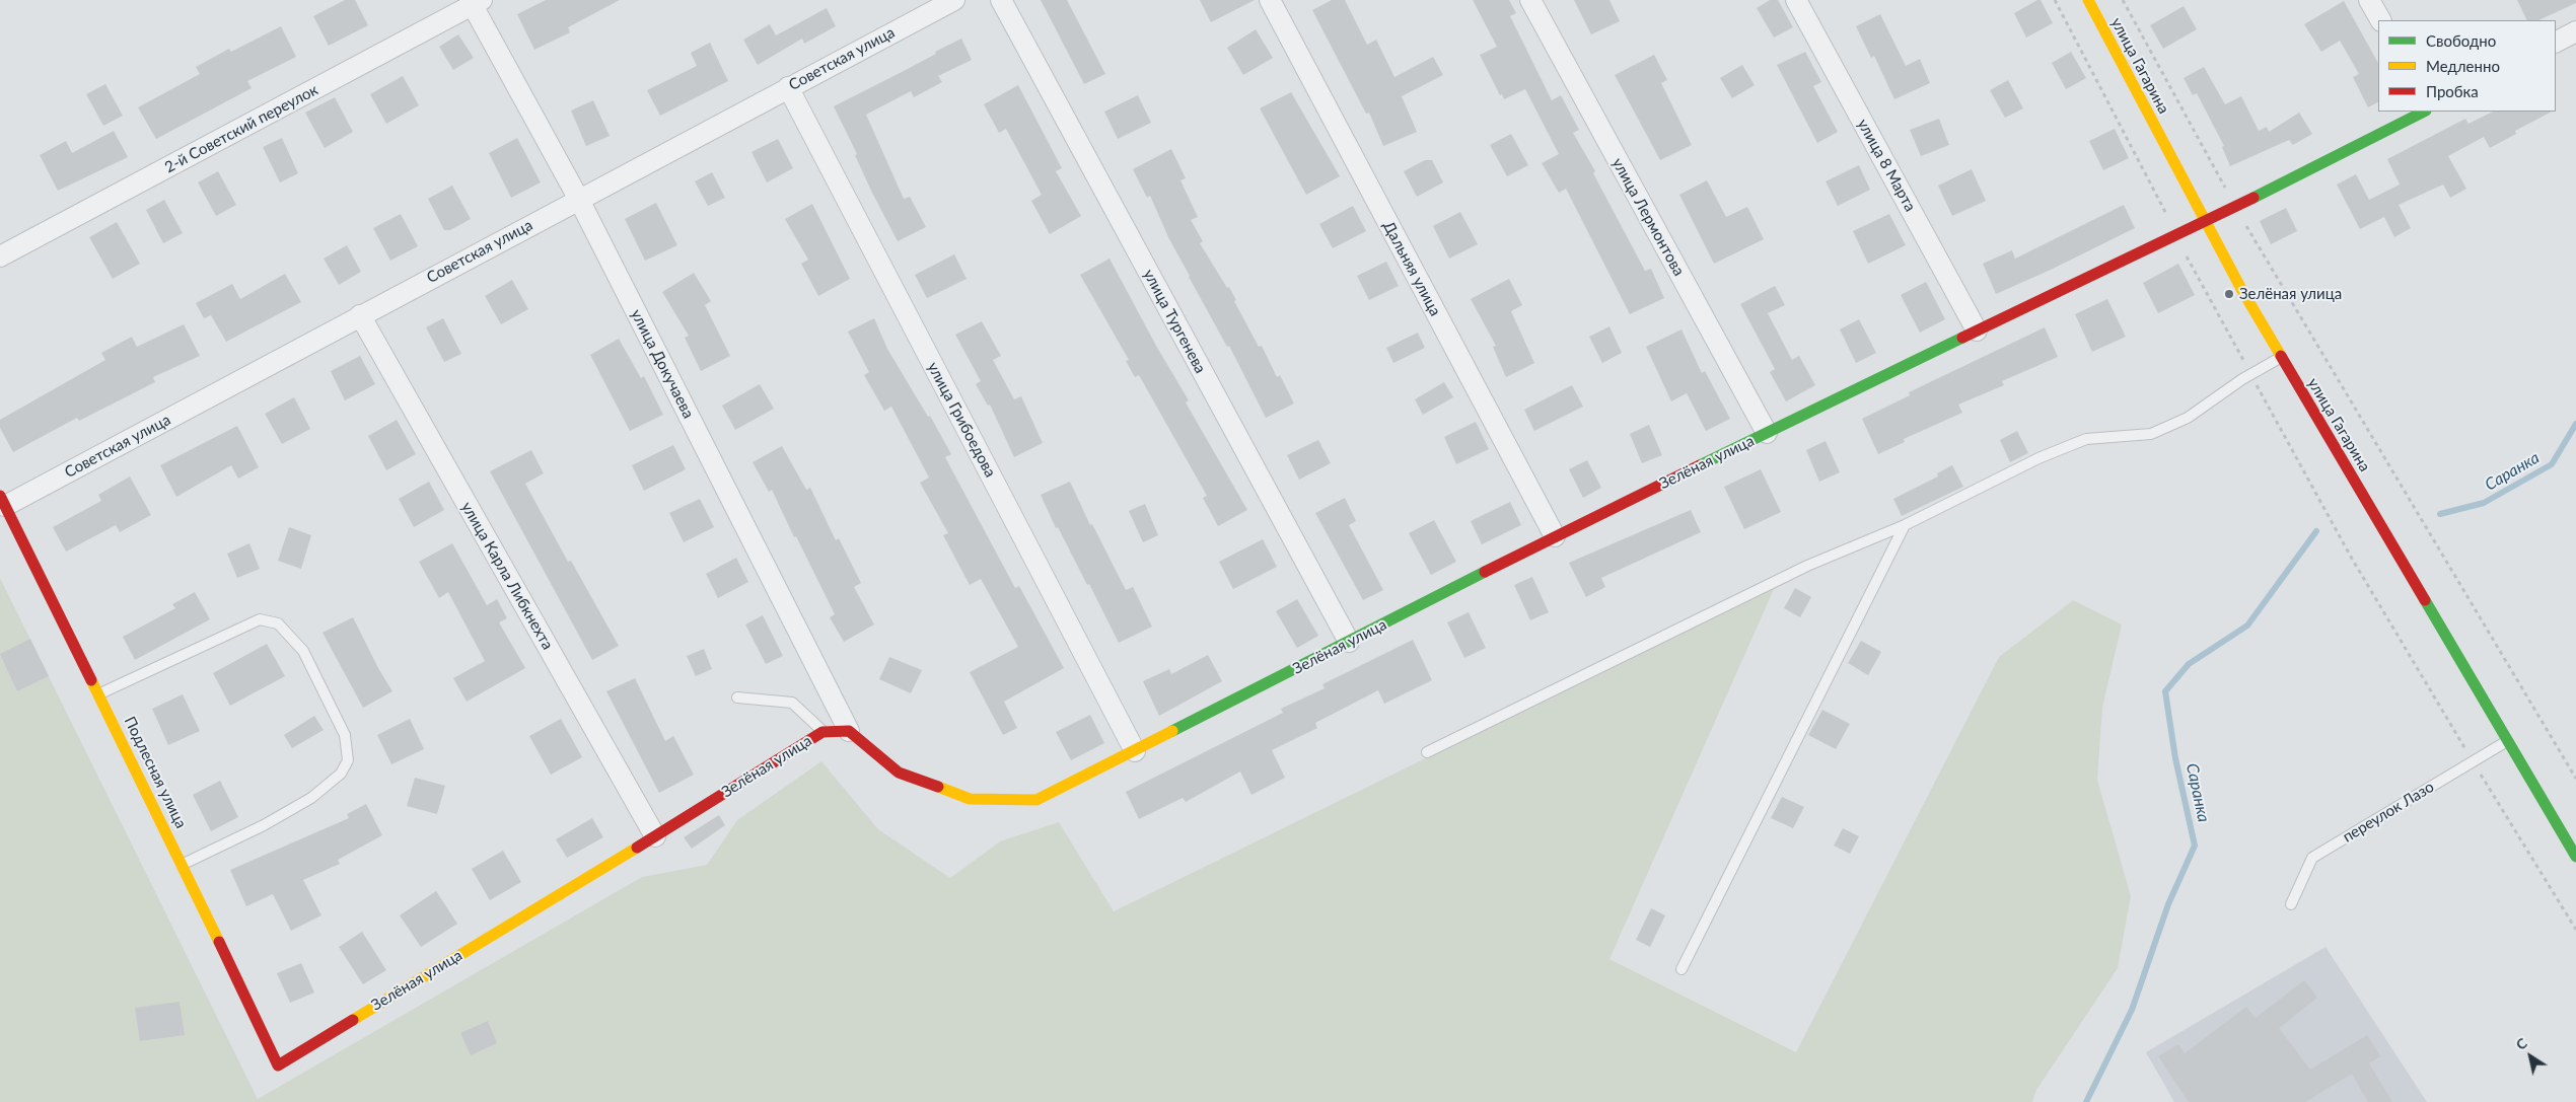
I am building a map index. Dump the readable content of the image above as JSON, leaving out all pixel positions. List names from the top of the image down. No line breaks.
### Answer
{"streets":{"street":["Советская улица","улица Гагарина","2-й Советский переулок","улица 8 Марта","улица Лермонтова","Дальняя улица","улица Тургенева","улица Докучаева","улица Грибоедова","Зелёная улица","улица Карла Либкнехта","Подлесная улица"],"lane":["переулок Лазо"]},"crossings":[["Советская улица","улица Докучаева"],["Советская улица","улица Грибоедова"],["Советская улица","улица Карла Либкнехта"],["Советская улица","Подлесная улица"],["улица Гагарина","Зелёная улица"],["улица Гагарина","переулок Лазо"],["2-й Советский переулок","улица Докучаева"],["улица 8 Марта","Зелёная улица"],["улица Лермонтова","Зелёная улица"],["Дальняя улица","Зелёная улица"],["улица Тургенева","Зелёная улица"],["улица Докучаева","Зелёная улица"],["улица Грибоедова","Зелёная улица"],["Зелёная улица","улица Карла Либкнехта"],["Зелёная улица","Подлесная улица"]],"water":["Саранка"],"places":["Зелёная улица"],"legend":["Свободно","Медленно","Пробка"],"north":"top left"}
